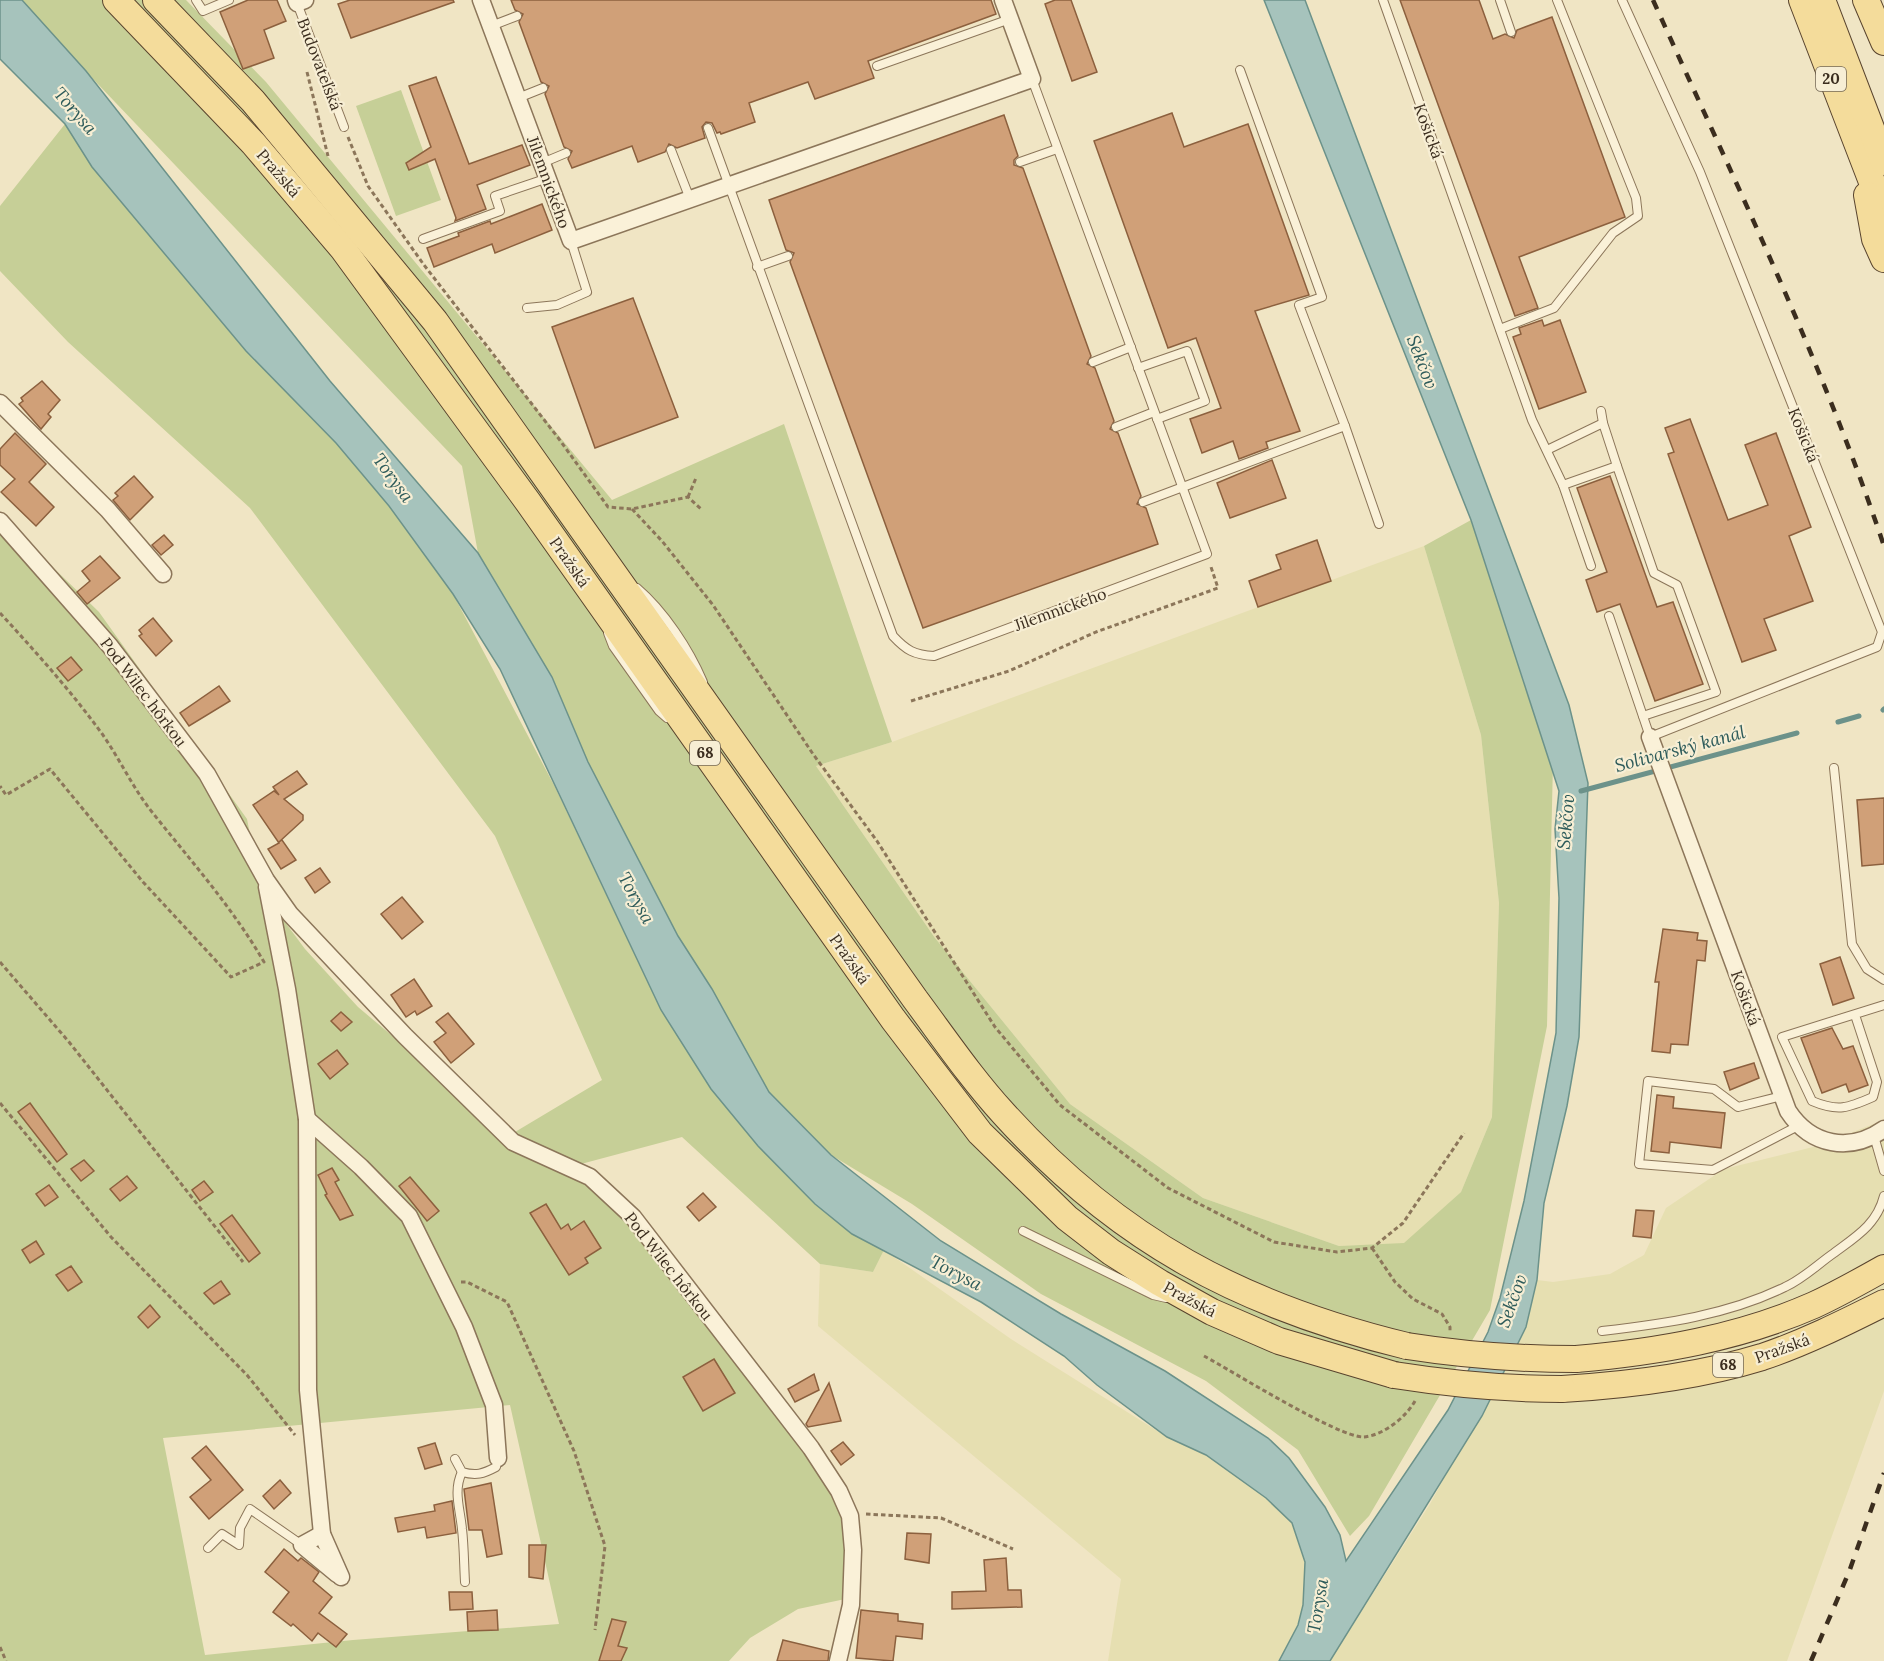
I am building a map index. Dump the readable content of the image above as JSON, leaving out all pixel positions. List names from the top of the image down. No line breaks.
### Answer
{"streets":{"main road":["20","Pražská","68"],"street":["Košická","Jilemnického","Pod Wilec hôrkou"],"lane":["Budovateľská"]},"water":["Torysa","Sekčov","Solivarský kanál"]}
